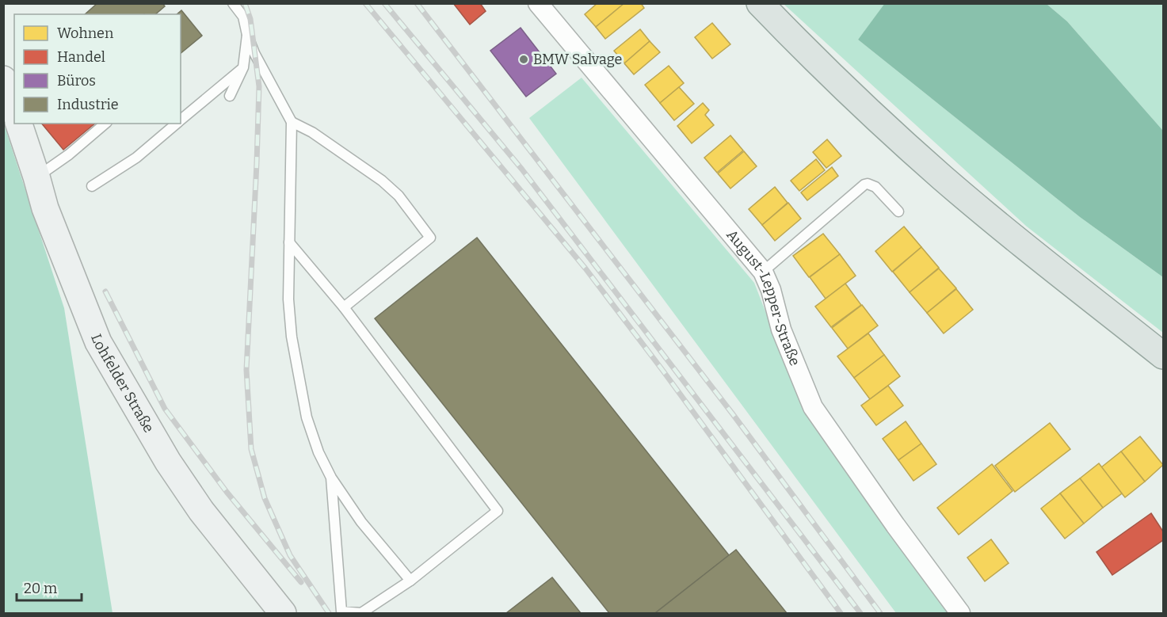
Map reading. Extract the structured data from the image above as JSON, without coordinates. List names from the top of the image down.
{
  "streets": {
    "street": ["August-Lepper-Straße", "Lohfelder Straße"]
  },
  "places": ["BMW Salvage"],
  "legend": [
    "Wohnen",
    "Handel",
    "Büros",
    "Industrie"
  ],
  "scale_bar": "20 m"
}
